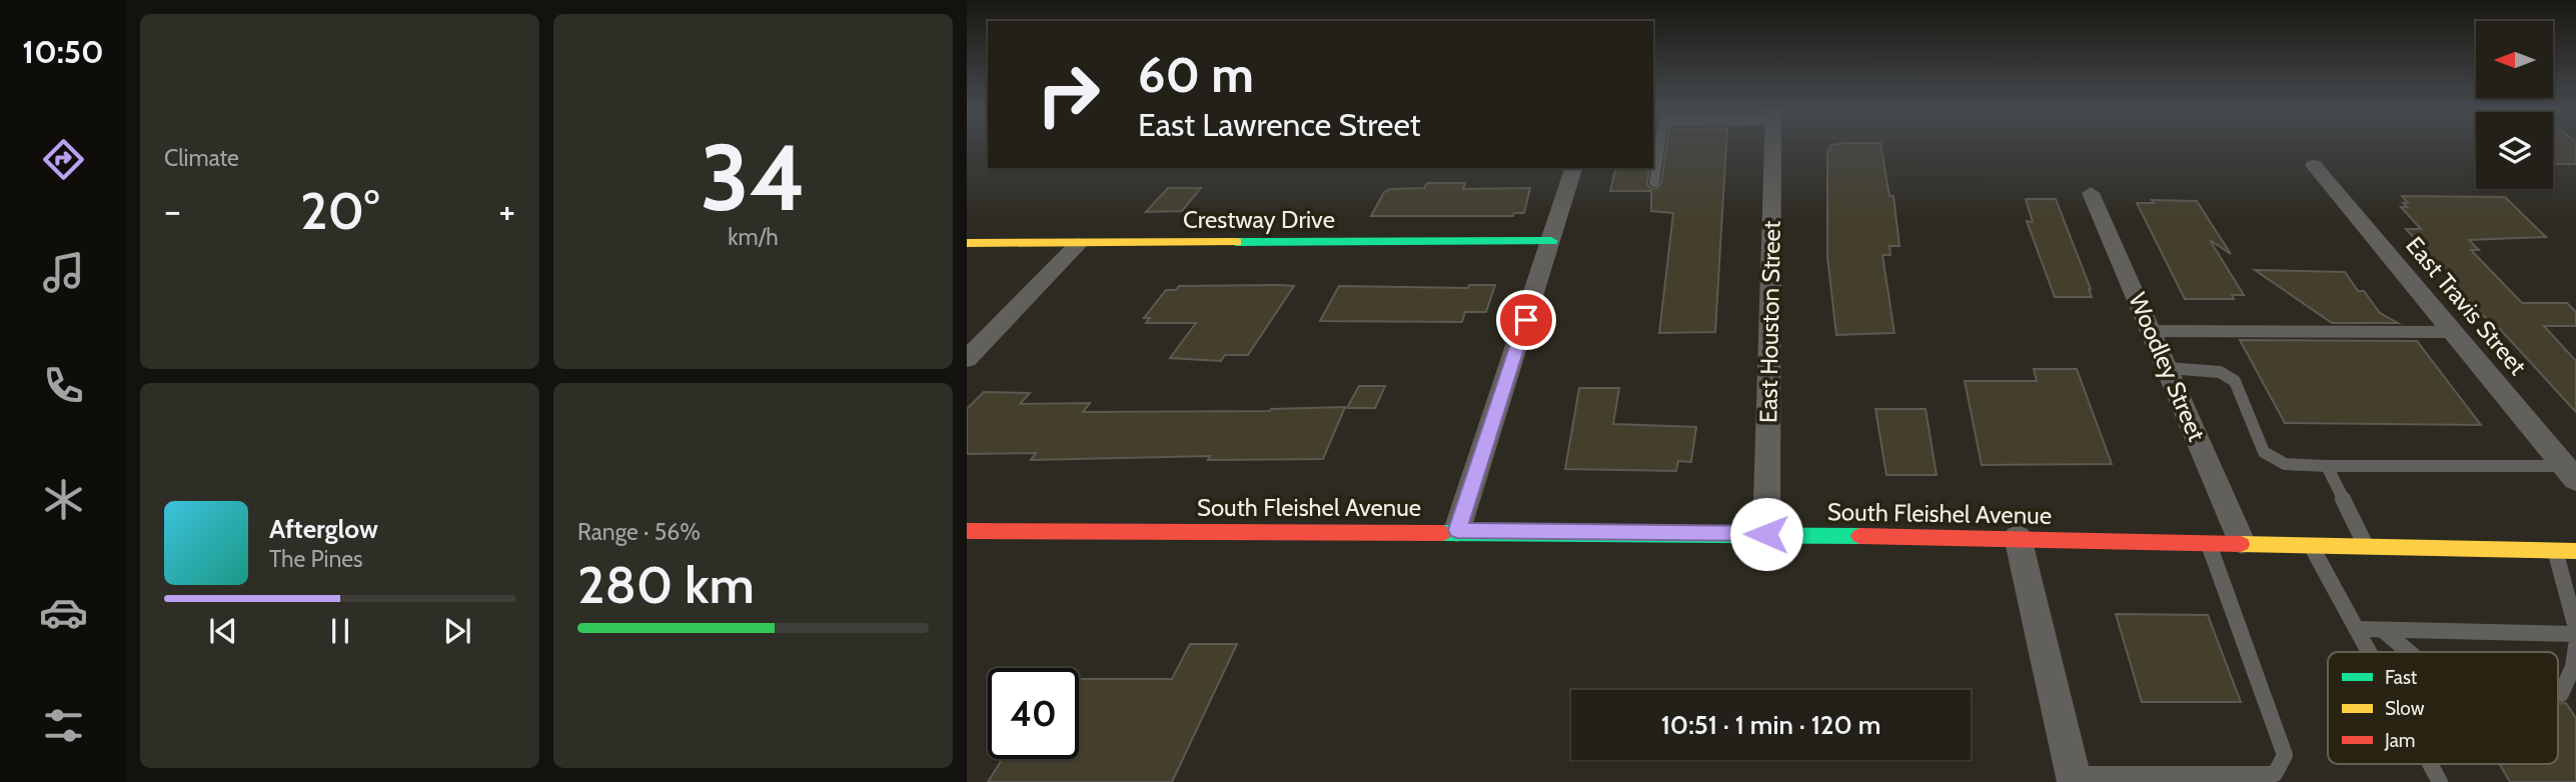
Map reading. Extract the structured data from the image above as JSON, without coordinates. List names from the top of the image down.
{
  "streets": {
    "street": [
      "Crestway Drive",
      "East Travis Street",
      "East Houston Street",
      "Woodley Street",
      "South Fleishel Avenue"
    ]
  },
  "crossings": [
    ["East Houston Street", "South Fleishel Avenue"],
    ["Woodley Street", "South Fleishel Avenue"]
  ],
  "legend": ["Fast", "Slow", "Jam"],
  "north": "left",
  "page": {
    "tabs": "10:50",
    "tile": [
      "Climate",
      ["34", "km/h"],
      ["Range · 56%", "280 km"]
    ],
    "turn": ["60 m", "East Lawrence Street"],
    "heat": ["−", "20°", "+"],
    "song": ["Afterglow", "The Pines"],
    "limit": "40",
    "trip": "10:51 · 1 min · 120 m"
  }
}
